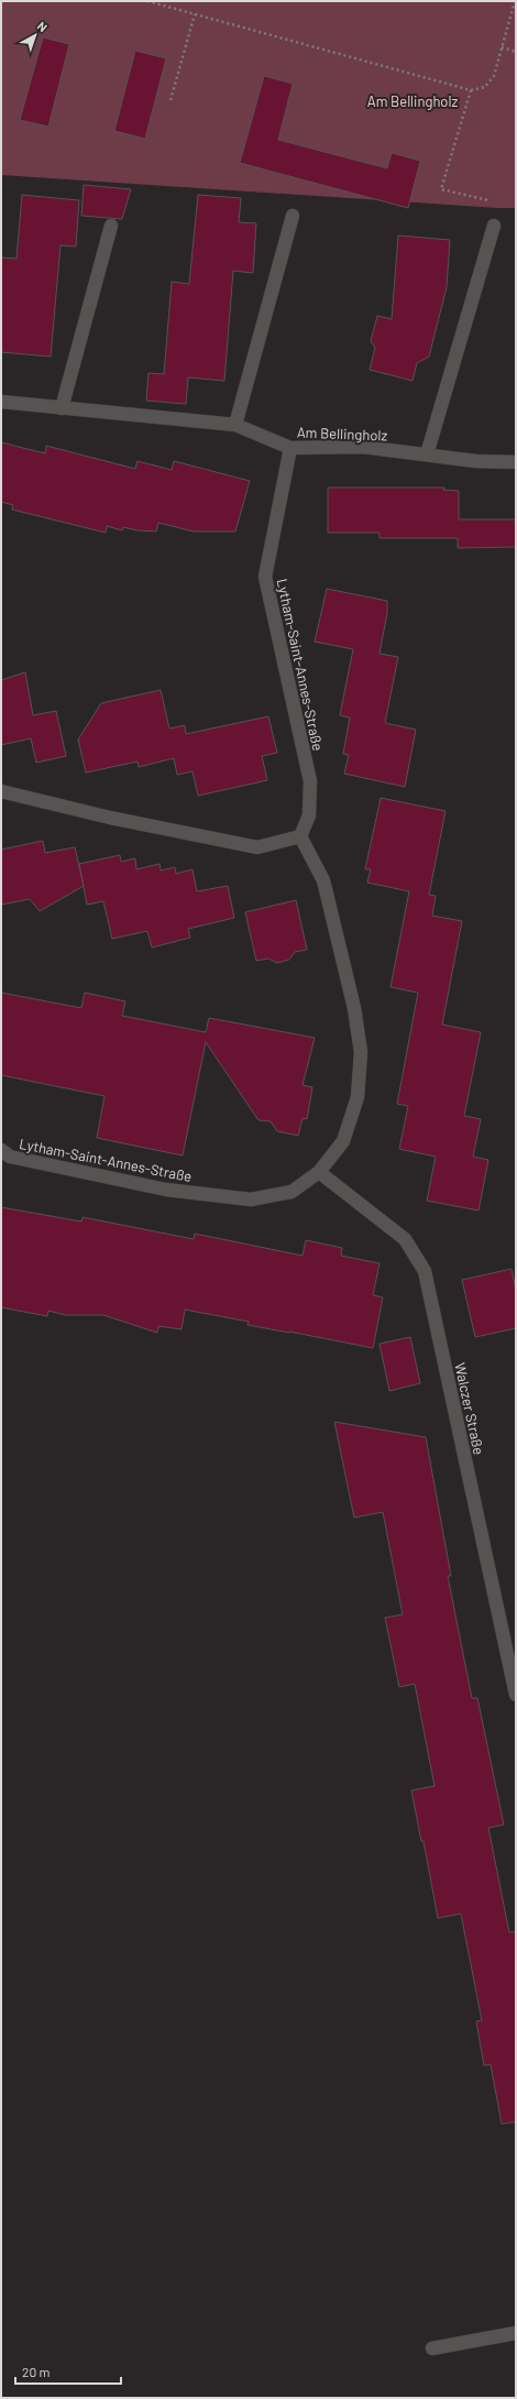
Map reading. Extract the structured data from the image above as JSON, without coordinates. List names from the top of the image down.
{
  "streets": {
    "street": ["Am Bellingholz", "Lytham-Saint-Annes-Straße", "Walczer Straße"]
  },
  "crossings": [
    ["Am Bellingholz", "Lytham-Saint-Annes-Straße"],
    ["Lytham-Saint-Annes-Straße", "Walczer Straße"]
  ],
  "parks": ["Am Bellingholz"],
  "scale_bar": "20 m",
  "north": "top right"
}
